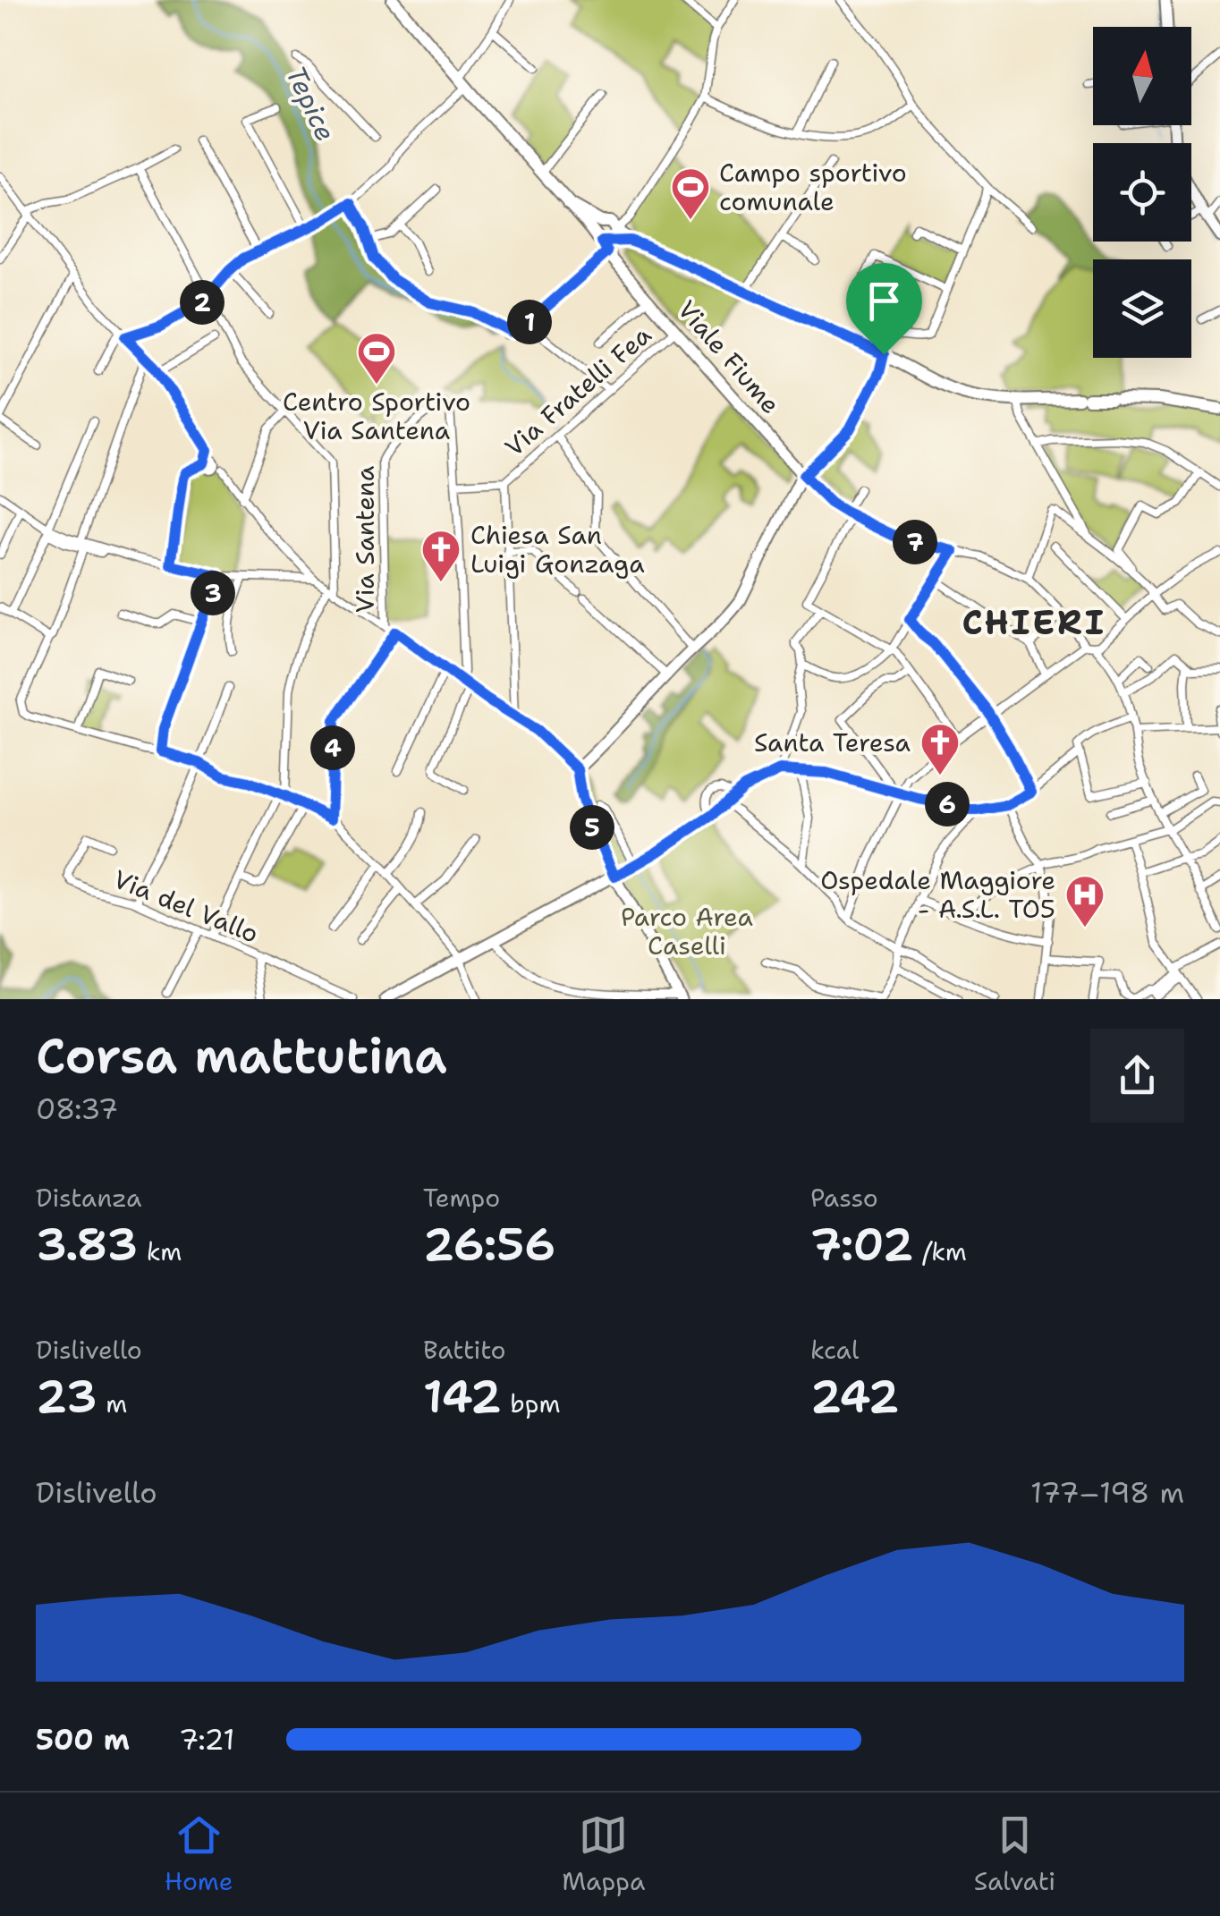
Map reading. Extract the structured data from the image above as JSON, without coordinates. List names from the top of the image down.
{
  "streets": {
    "street": [
      "Viale Fiume",
      "Via Fratelli Fea",
      "Via Santena",
      "Via del Vallo"
    ]
  },
  "crossings": [
    ["Viale Fiume", "Via Fratelli Fea"]
  ],
  "districts": ["CHIERI"],
  "water": ["Tepice"],
  "parks": ["Parco Area Caselli"],
  "places": {
    "sports": ["Campo sportivo comunale", "Centro Sportivo Via Santena"],
    "church": ["Chiesa San Luigi Gonzaga", "Santa Teresa"],
    "hospital": ["Ospedale Maggiore - A.S.L. TO5"]
  },
  "north": "top",
  "page": {
    "pins": [
      "2",
      "1",
      "7",
      "3",
      "4",
      "6",
      "5"
    ],
    "heading": ["Corsa mattutina", "08:37"],
    "stats": [
      ["Distanza", "3.83 km"],
      ["Tempo", "26:56"],
      ["Passo", "7:02 /km"],
      ["Dislivello", "23 m"],
      ["Battito", "142 bpm"],
      ["kcal", "242"]
    ],
    "chart": ["Dislivello", "177–198 m"],
    "list": [
      {
        "name": "500 m",
        "note": "7:21"
      }
    ],
    "tabs": ["Home", "Mappa", "Salvati"]
  }
}
